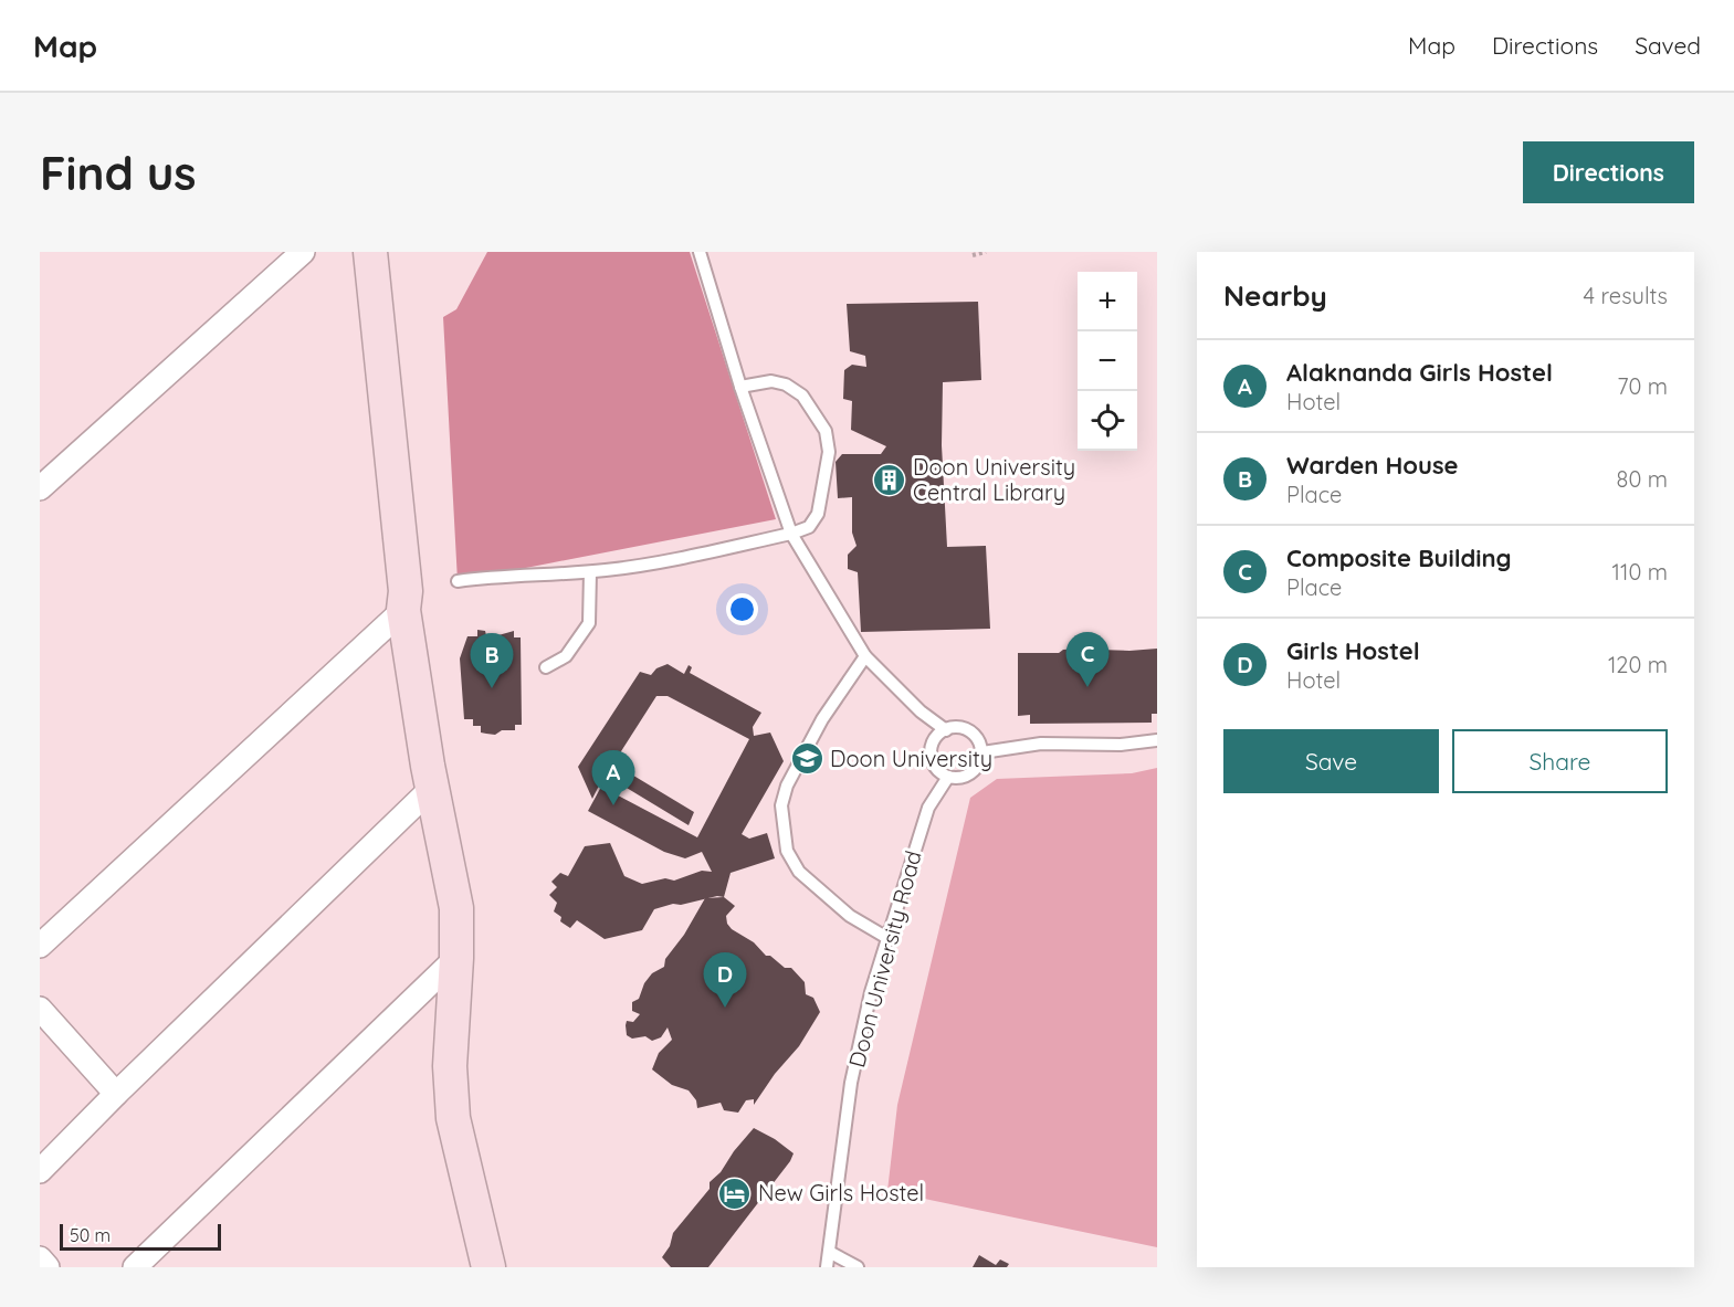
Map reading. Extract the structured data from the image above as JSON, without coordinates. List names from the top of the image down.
{
  "streets": {
    "lane": ["Doon University Road"]
  },
  "places": {
    "building": ["Doon University Central Library"],
    "school or university": ["Doon University"],
    "hotel": ["New Girls Hostel"]
  },
  "scale_bar": "50 m",
  "page": {
    "header": "Map",
    "nav": ["Map", "Directions", "Saved"],
    "buttons": [
      "Directions",
      ["Save", "Share"]
    ],
    "title": "Find us",
    "heading": ["Nearby", "4 results"],
    "map_buttons": ["+", "−"],
    "list": [
      {
        "mark": "A",
        "name": "Alaknanda Girls Hostel",
        "note": "Hotel",
        "value": "70 m"
      },
      {
        "mark": "B",
        "name": "Warden House",
        "note": "Place",
        "value": "80 m"
      },
      {
        "mark": "C",
        "name": "Composite Building",
        "note": "Place",
        "value": "110 m"
      },
      {
        "mark": "D",
        "name": "Girls Hostel",
        "note": "Hotel",
        "value": "120 m"
      }
    ],
    "pins": [
      "C",
      "B",
      "A",
      "D"
    ],
    "scale": "50 m"
  }
}
